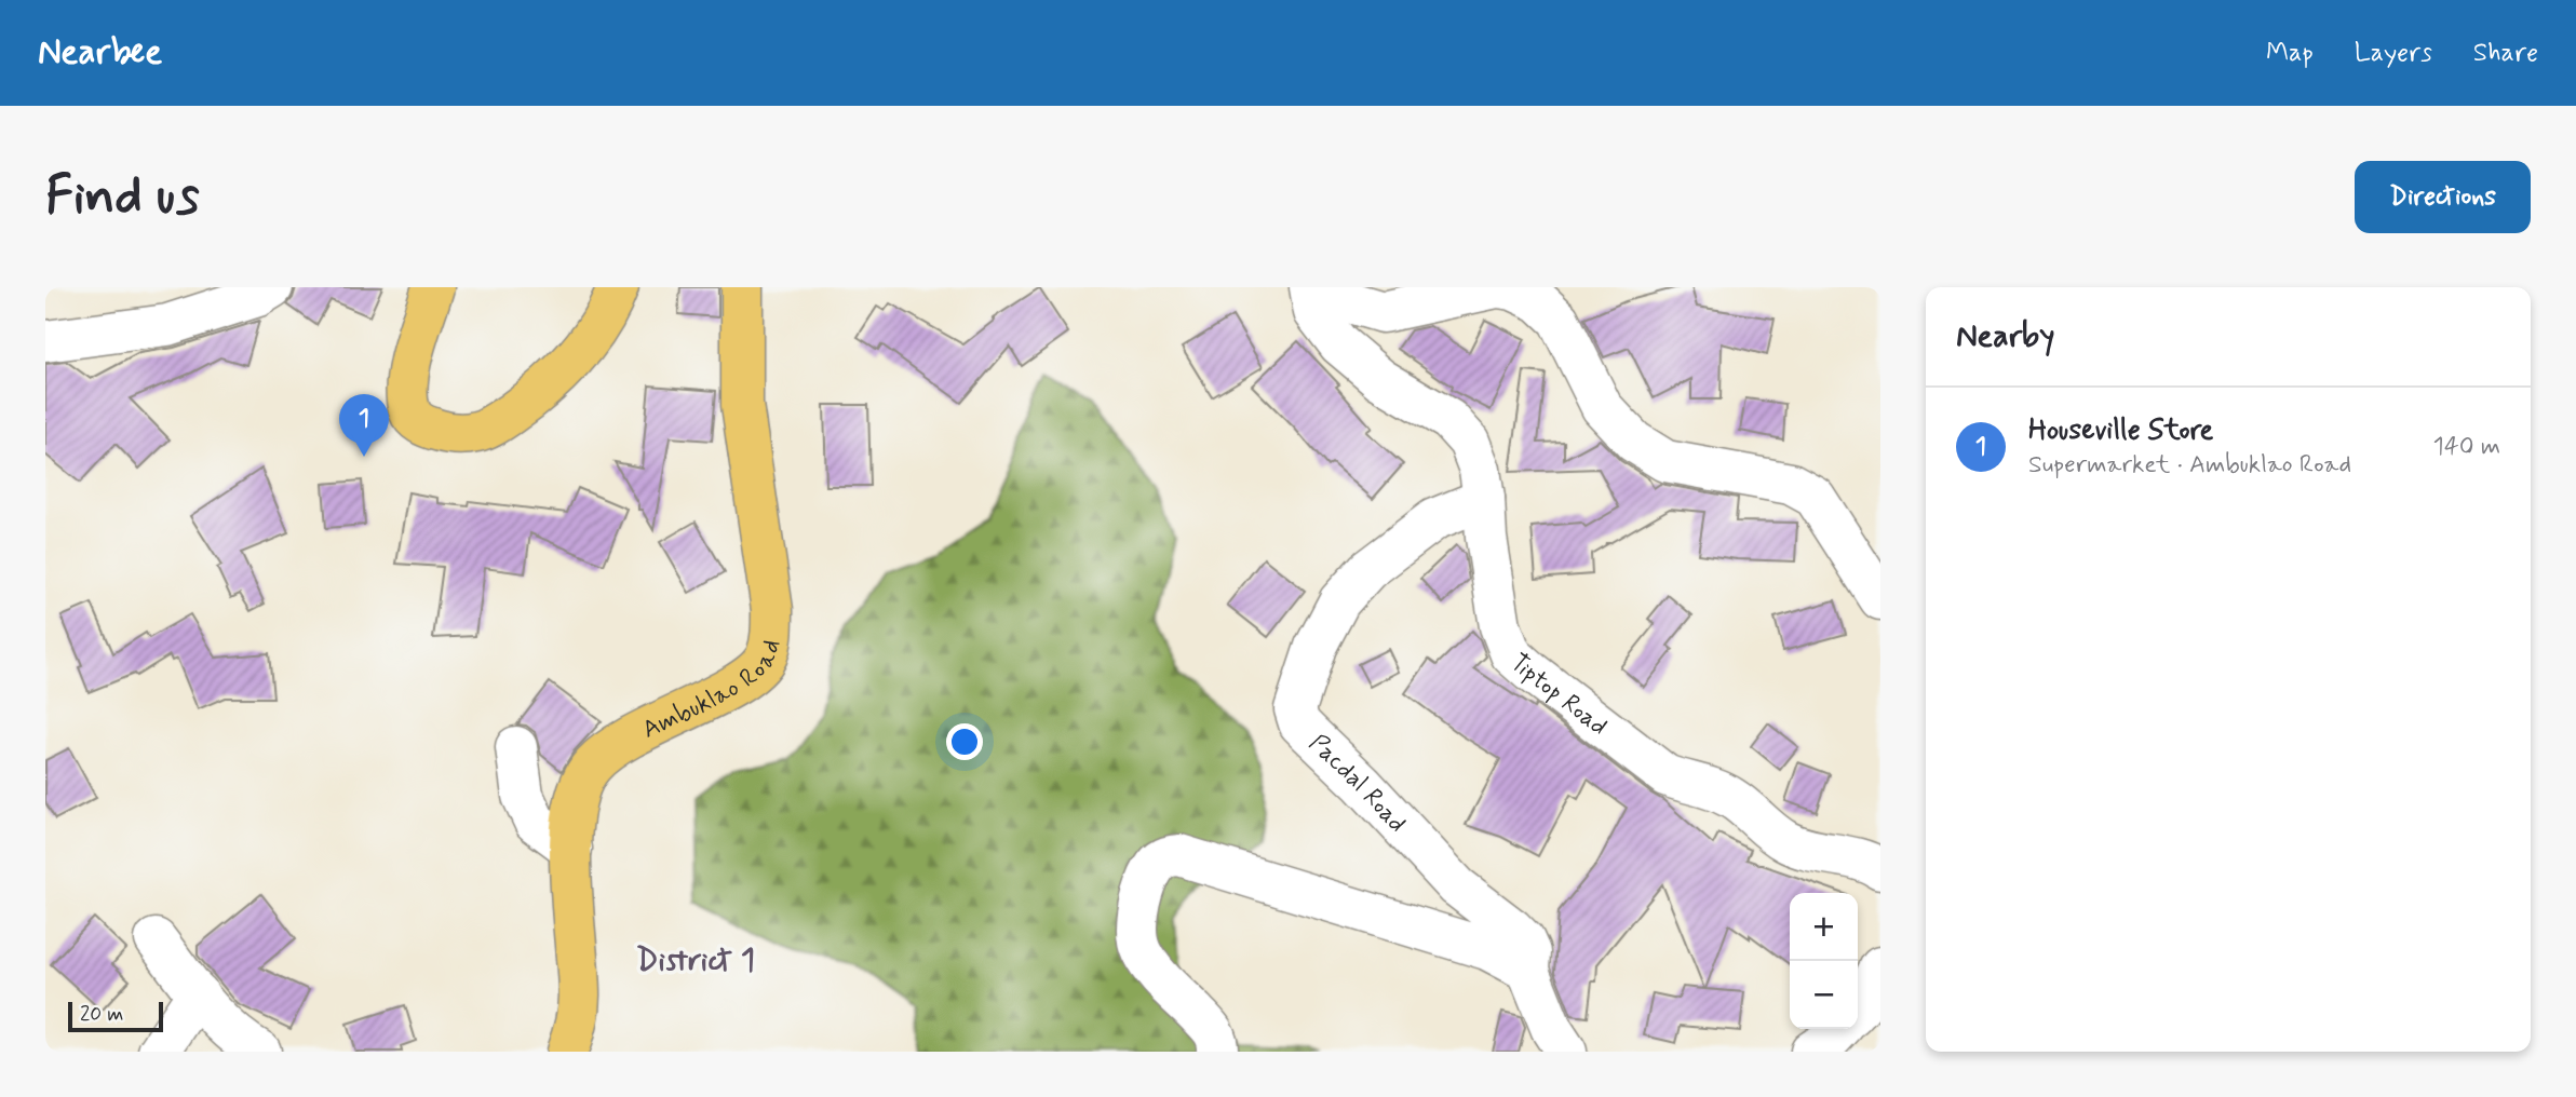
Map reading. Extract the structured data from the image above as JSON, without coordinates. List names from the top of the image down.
{
  "streets": {
    "main road": ["Ambuklao Road"],
    "street": ["Tiptop Road", "Pacdal Road"]
  },
  "crossings": [
    ["Tiptop Road", "Pacdal Road"]
  ],
  "districts": ["District 1"],
  "scale_bar": "20 m",
  "page": {
    "header": "Nearbee",
    "nav": ["Map", "Layers", "Share"],
    "buttons": "Directions",
    "title": "Find us",
    "heading": "Nearby",
    "list": [
      {
        "mark": "1",
        "name": "Houseville Store",
        "note": "Supermarket · Ambuklao Road",
        "value": "140 m"
      }
    ],
    "pins": "1",
    "map_buttons": ["+", "−"],
    "scale": "20 m"
  }
}
